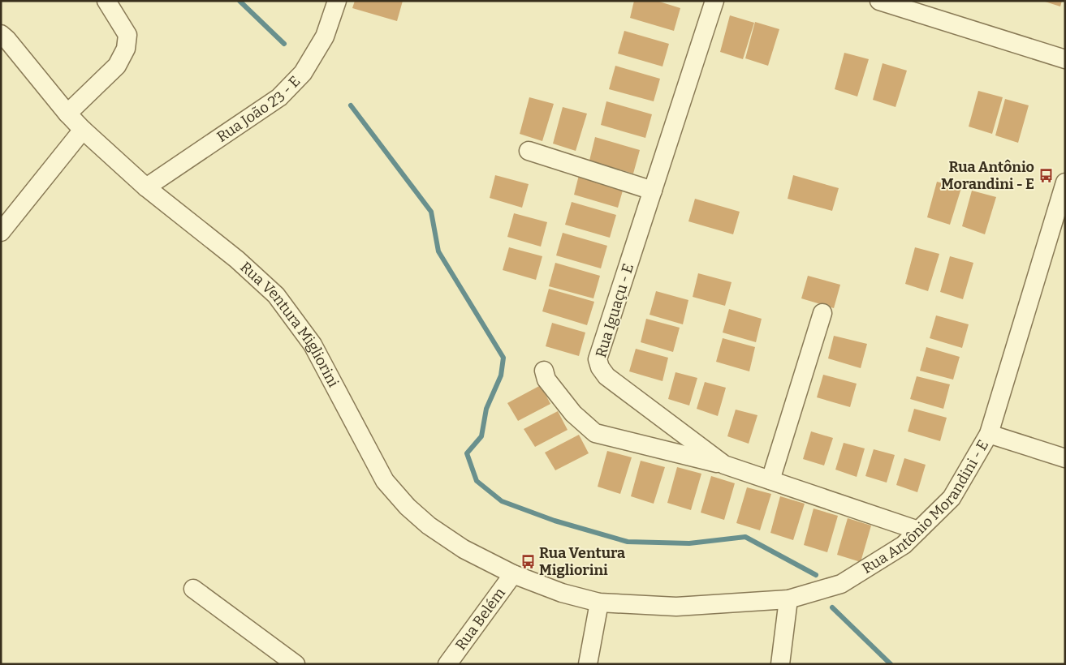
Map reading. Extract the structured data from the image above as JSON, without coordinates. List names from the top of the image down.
{
  "streets": {
    "street": [
      "Rua João 23 - E",
      "Rua Iguaçu - E",
      "Rua Ventura Migliorini",
      "Rua Antônio Morandini - E",
      "Rua Belém"
    ]
  },
  "crossings": [
    ["Rua João 23 - E", "Rua Ventura Migliorini"],
    ["Rua Iguaçu - E", "Rua Antônio Morandini - E"],
    ["Rua Ventura Migliorini", "Rua Antônio Morandini - E"],
    ["Rua Ventura Migliorini", "Rua Belém"]
  ],
  "places": {
    "bus stop": ["Rua Antônio Morandini - E", "Rua Ventura Migliorini"]
  }
}
